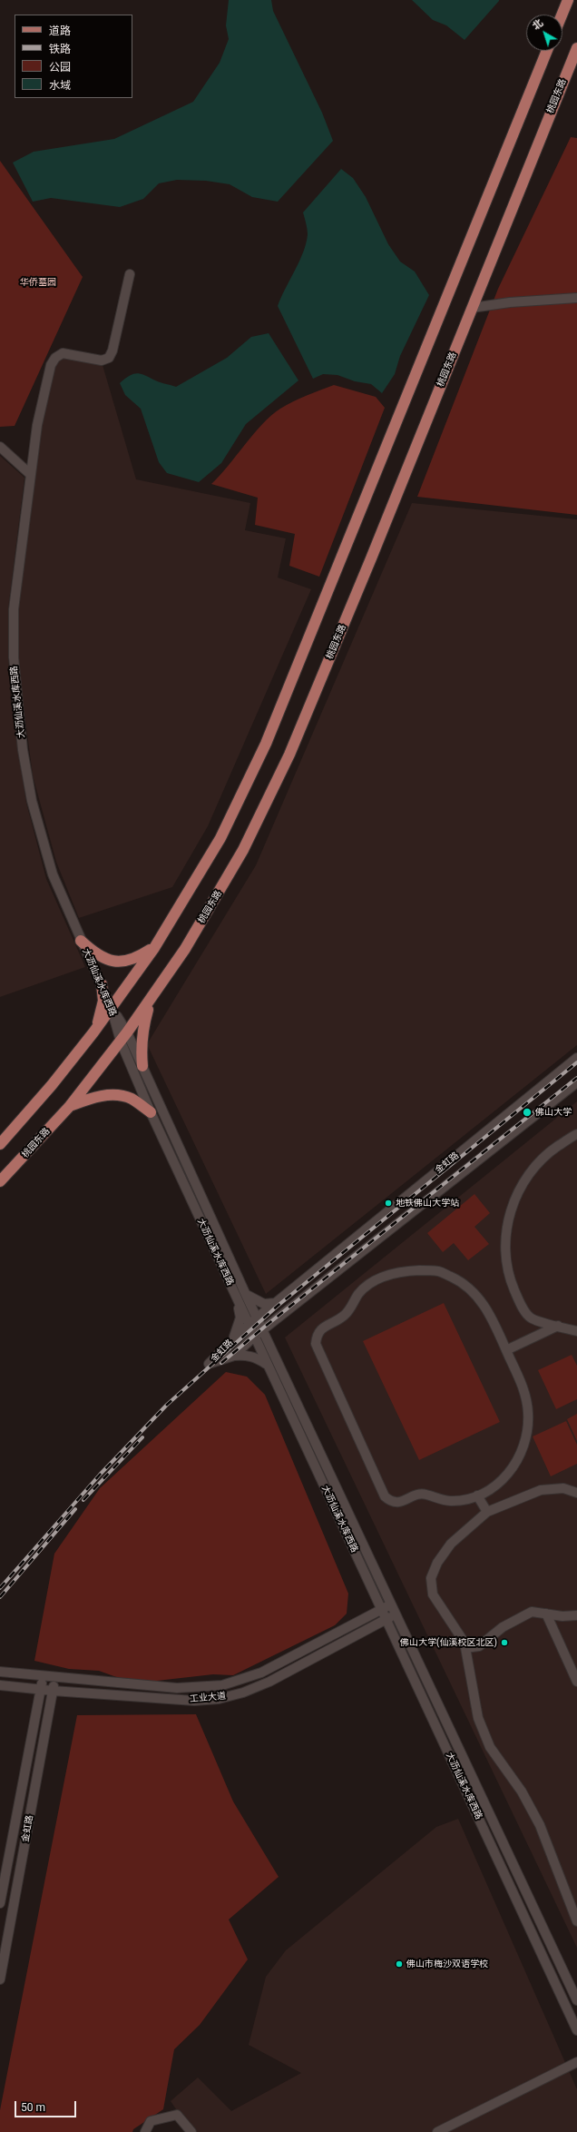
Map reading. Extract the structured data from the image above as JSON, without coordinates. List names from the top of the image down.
{
  "streets": {
    "main road": ["桃园东路"],
    "street": ["大沥仙溪水库西路", "金虹路", "工业大道"]
  },
  "crossings": [
    ["桃园东路", "大沥仙溪水库西路"],
    ["大沥仙溪水库西路", "金虹路"],
    ["大沥仙溪水库西路", "工业大道"],
    ["金虹路", "工业大道"]
  ],
  "parks": ["华侨墓园"],
  "places": [
    "佛山大学",
    "地铁佛山大学站",
    "佛山大学(仙溪校区北区)",
    "佛山市梅沙双语学校"
  ],
  "legend": [
    "道路",
    "铁路",
    "公园",
    "水域"
  ],
  "scale_bar": "50 m",
  "north": "top left"
}
